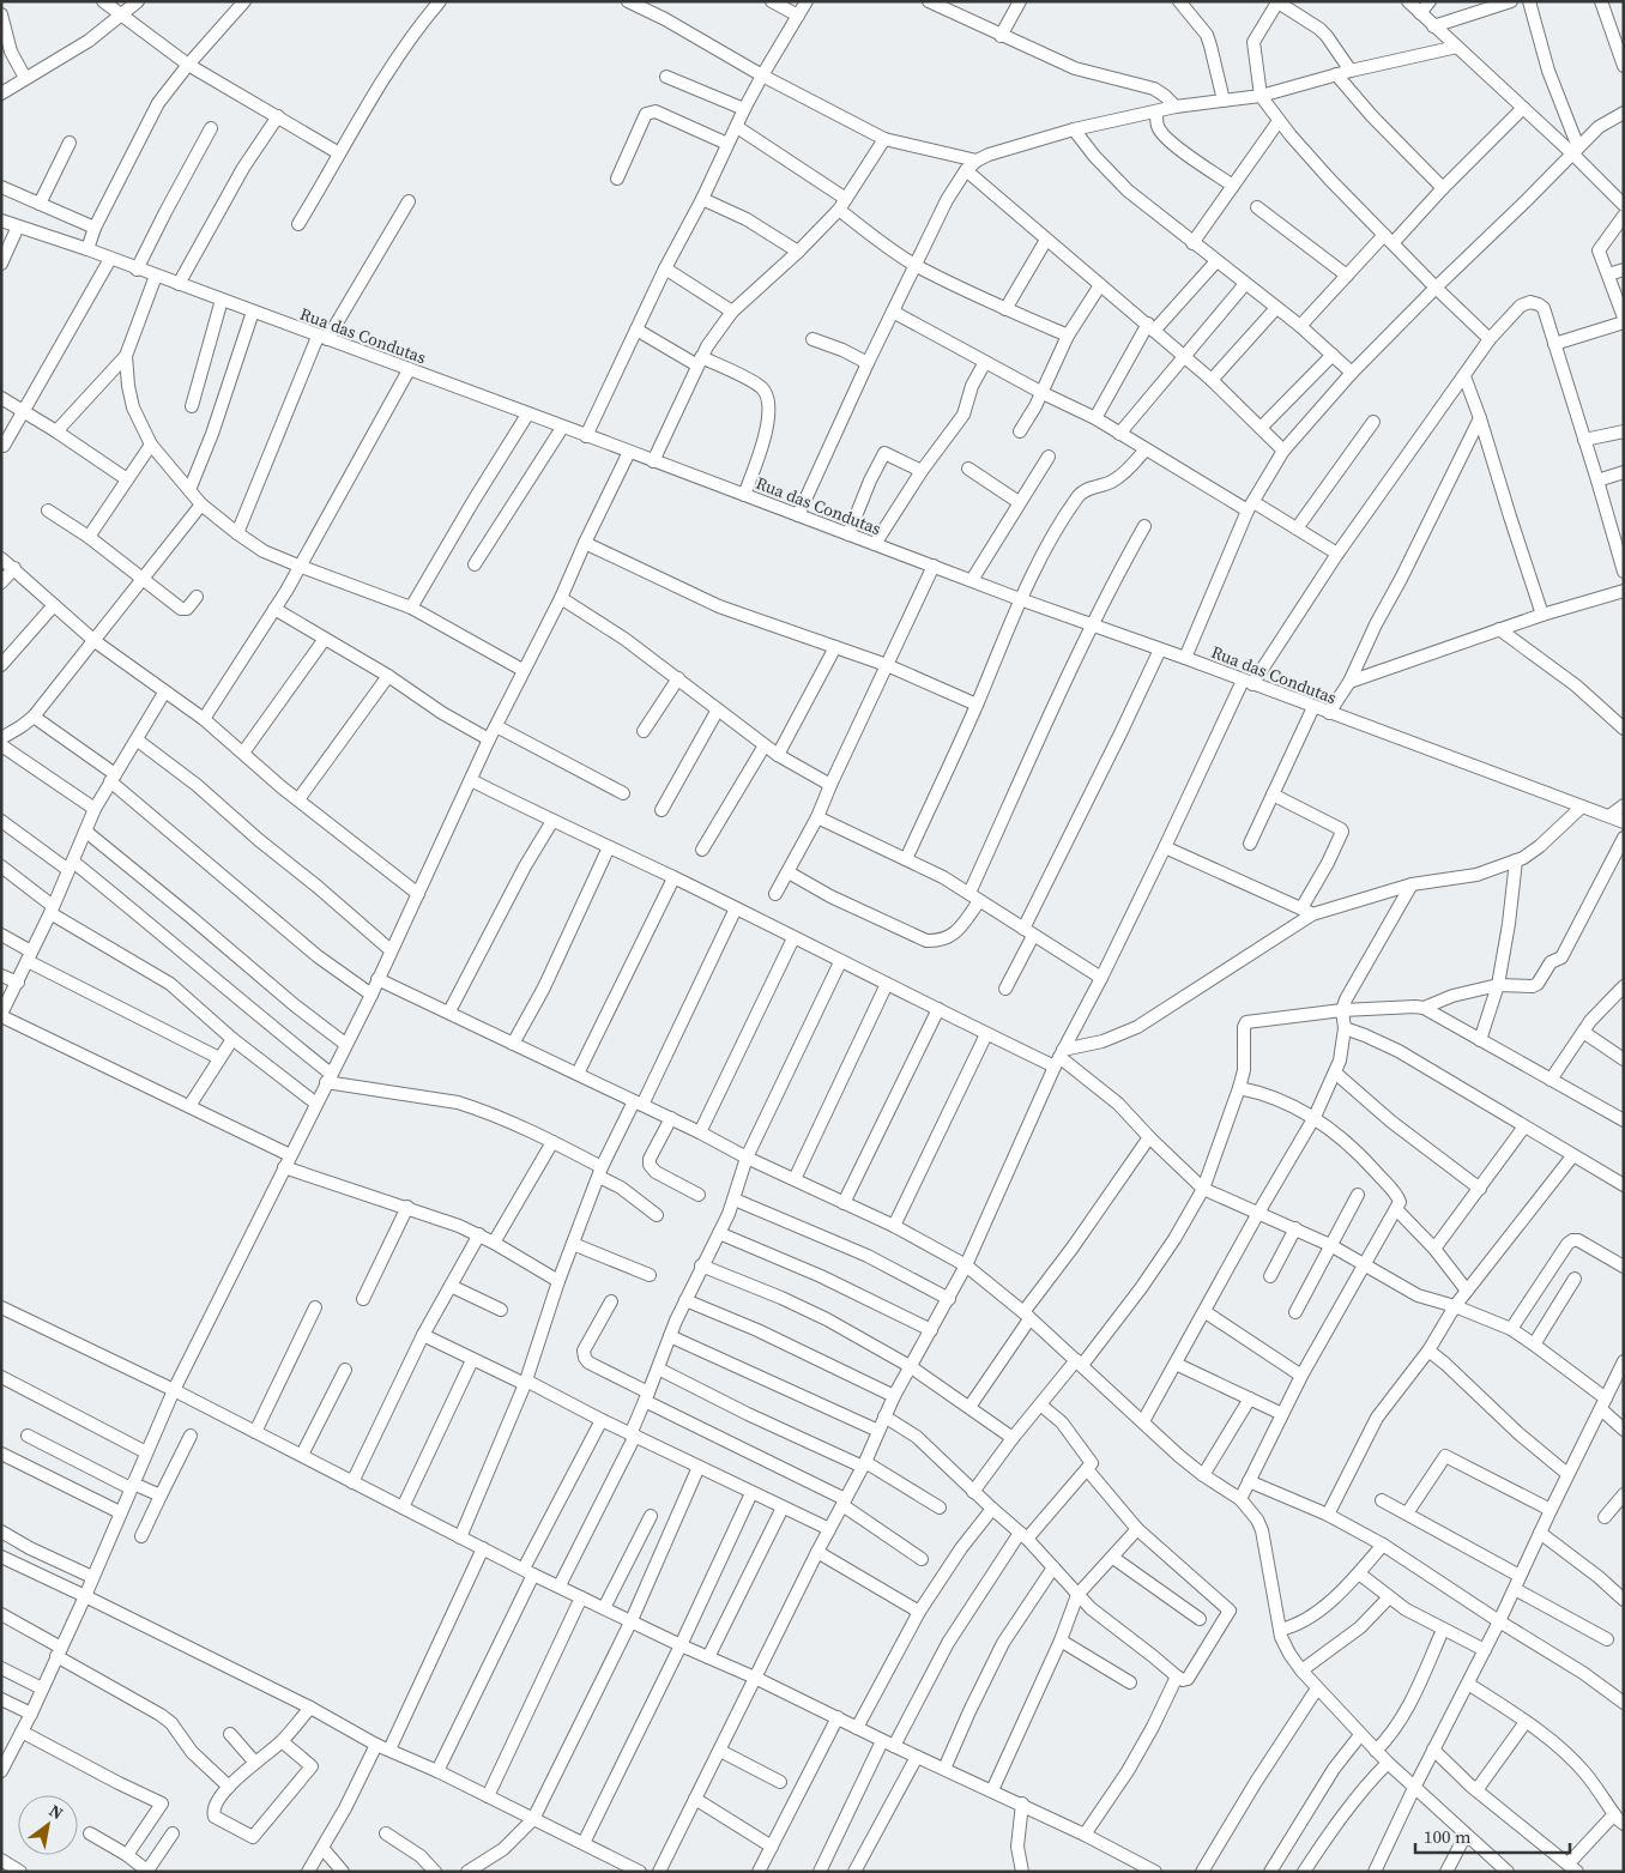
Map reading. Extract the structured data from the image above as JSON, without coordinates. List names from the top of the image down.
{
  "streets": {
    "street": ["Rua das Condutas"]
  },
  "scale_bar": "100 m",
  "north": "top right"
}
